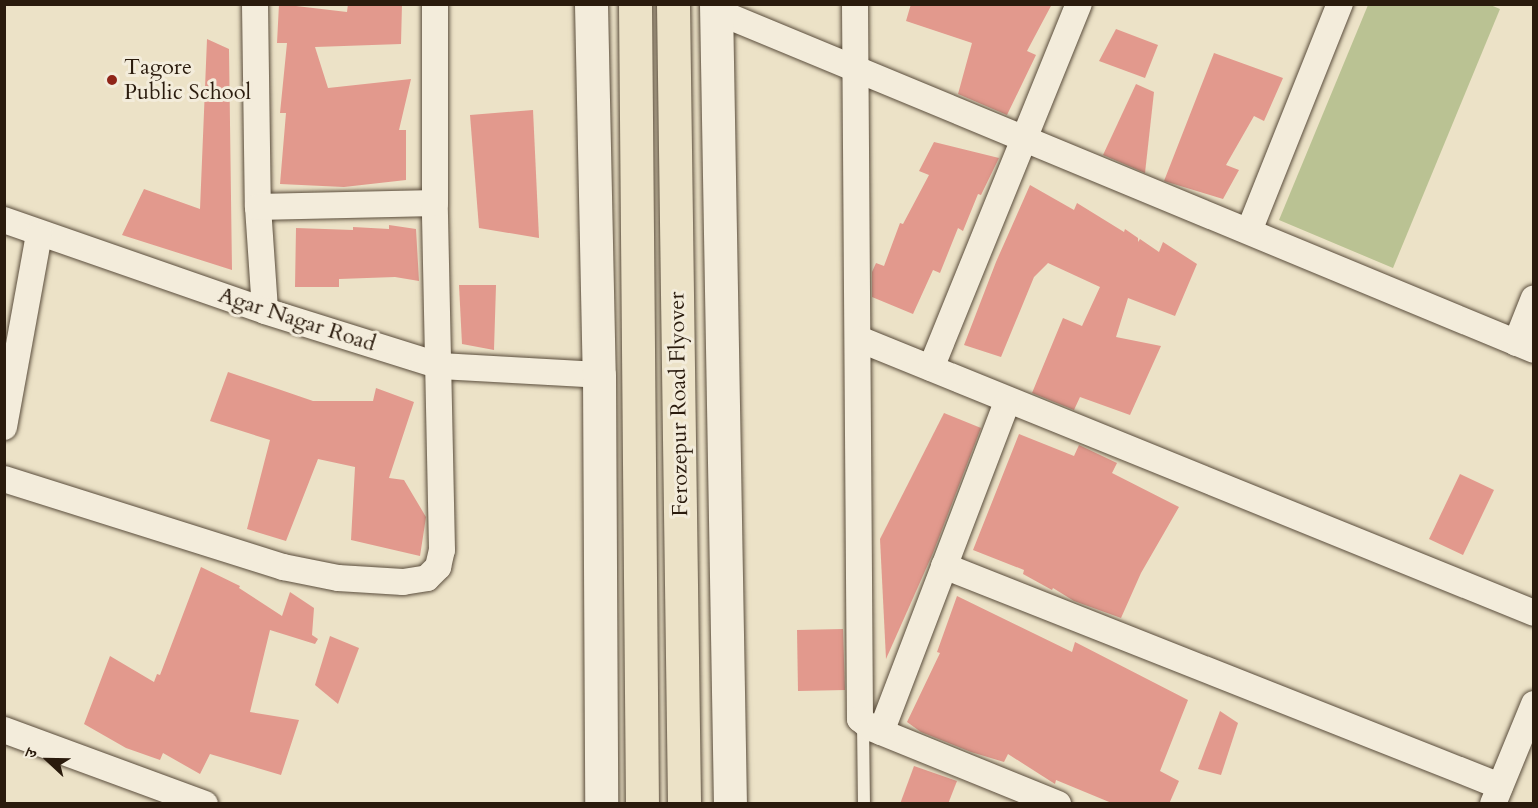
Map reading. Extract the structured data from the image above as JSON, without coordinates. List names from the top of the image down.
{
  "streets": {
    "highway": ["Ferozepur Road Flyover"],
    "street": ["Agar Nagar Road"]
  },
  "places": ["Tagore Public School"],
  "north": "left"
}
